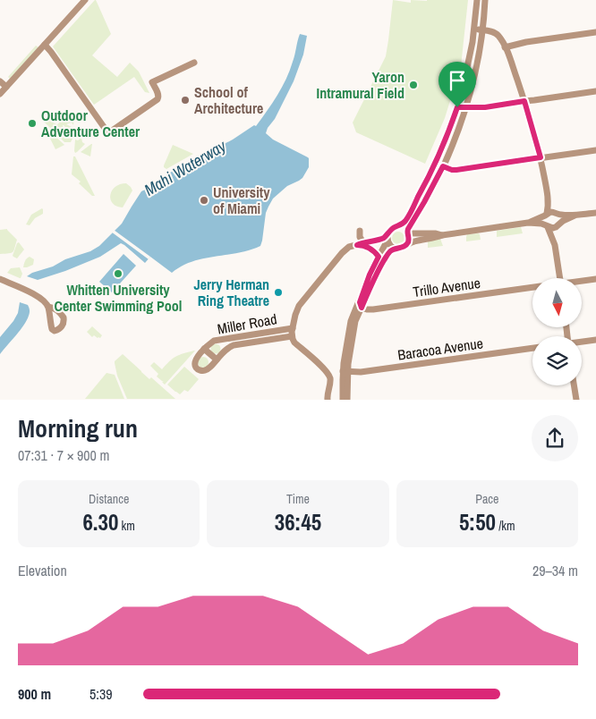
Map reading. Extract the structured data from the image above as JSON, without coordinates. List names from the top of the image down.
{
  "streets": {
    "street": ["Trillo Avenue", "Miller Road", "Baracoa Avenue"]
  },
  "water": ["Mahi Waterway"],
  "places": [
    "Yaron Intramural Field",
    "School of Architecture",
    "Outdoor Adventure Center",
    "University of Miami",
    "Whitten University Center Swimming Pool",
    "Jerry Herman Ring Theatre"
  ],
  "north": "bottom",
  "page": {
    "heading": ["Morning run", "07:31 · 7 × 900 m"],
    "stats": [
      ["Distance", "6.30 km"],
      ["Time", "36:45"],
      ["Pace", "5:50 /km"]
    ],
    "chart": ["Elevation", "29–34 m"],
    "list": [
      {
        "name": "900 m",
        "note": "5:39"
      }
    ]
  }
}
